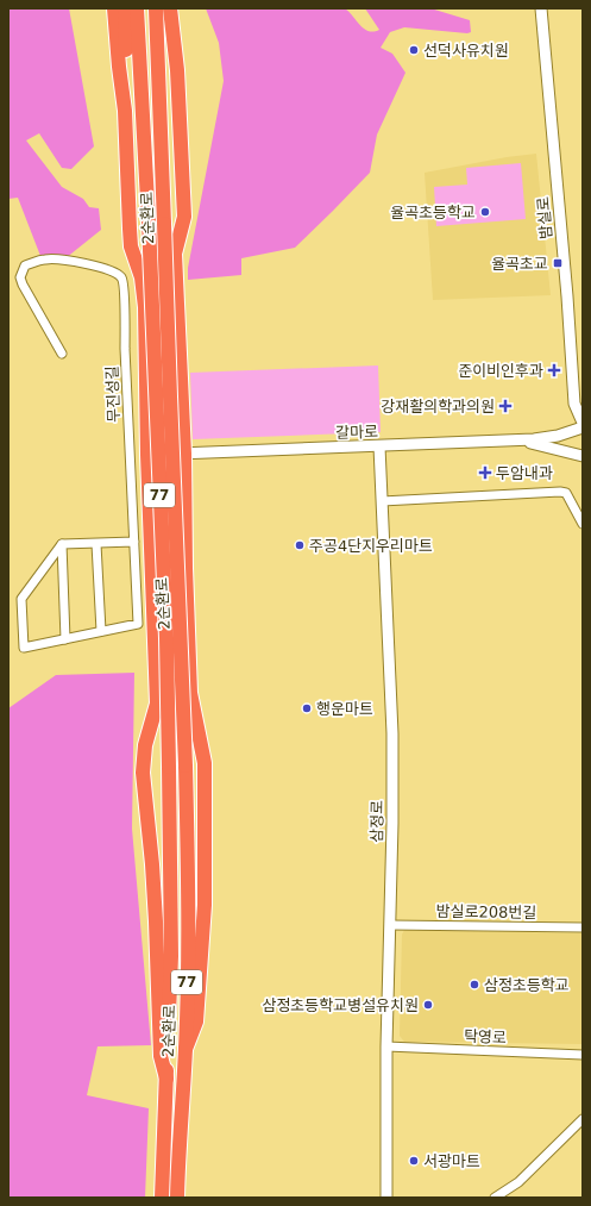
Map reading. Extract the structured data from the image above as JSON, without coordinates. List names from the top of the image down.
{
  "streets": {
    "highway": ["2순환로", "77"],
    "street": [
      "밤실로",
      "무진성길",
      "갈마로",
      "삼정로",
      "밤실로208번길",
      "탁영로"
    ]
  },
  "crossings": [
    ["무진성길", "갈마로"],
    ["갈마로", "삼정로"],
    ["삼정로", "밤실로208번길"],
    ["삼정로", "탁영로"]
  ],
  "places": {
    "other": [
      "선덕사유치원",
      "율곡초등학교",
      "주공4단지우리마트",
      "행운마트",
      "삼정초등학교",
      "삼정초등학교병설유치원",
      "서광마트"
    ],
    "transit": ["율곡초교"],
    "health": ["준이비인후과", "강재활의학과의원", "두암내과"]
  }
}
